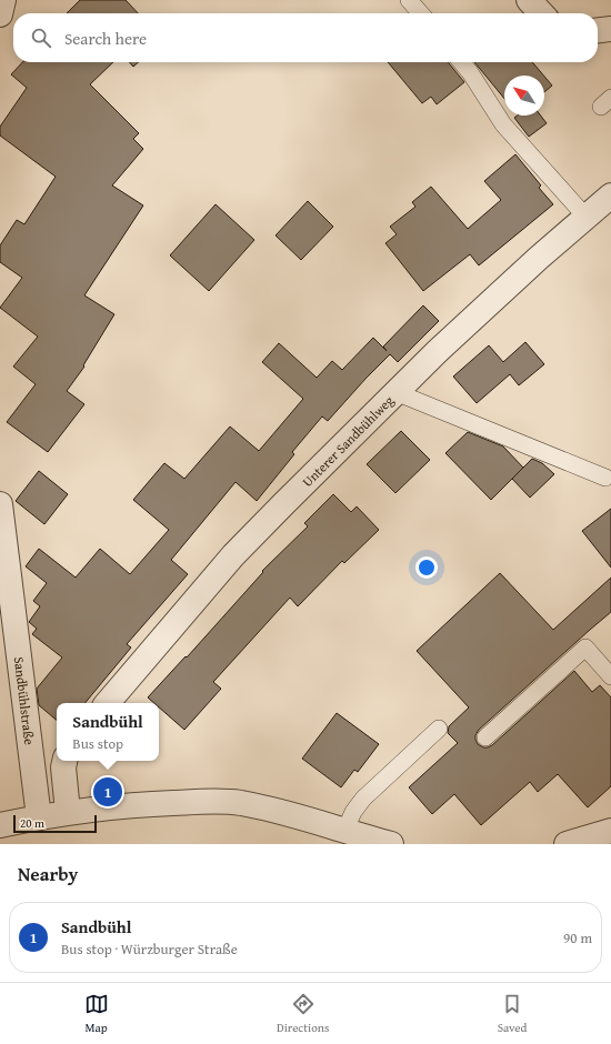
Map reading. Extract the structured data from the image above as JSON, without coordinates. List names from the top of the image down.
{
  "streets": {
    "street": ["Unterer Sandbühlweg", "Sandbühlstraße"]
  },
  "scale_bar": "20 m",
  "north": "top left",
  "page": {
    "search": "Search here",
    "popup": ["Sandbühl", "Bus stop"],
    "pins": "1",
    "scale": "20 m",
    "heading": "Nearby",
    "list": [
      {
        "mark": "1",
        "name": "Sandbühl",
        "note": "Bus stop · Würzburger Straße",
        "value": "90 m"
      }
    ],
    "nav": ["Map", "Directions", "Saved"]
  }
}
